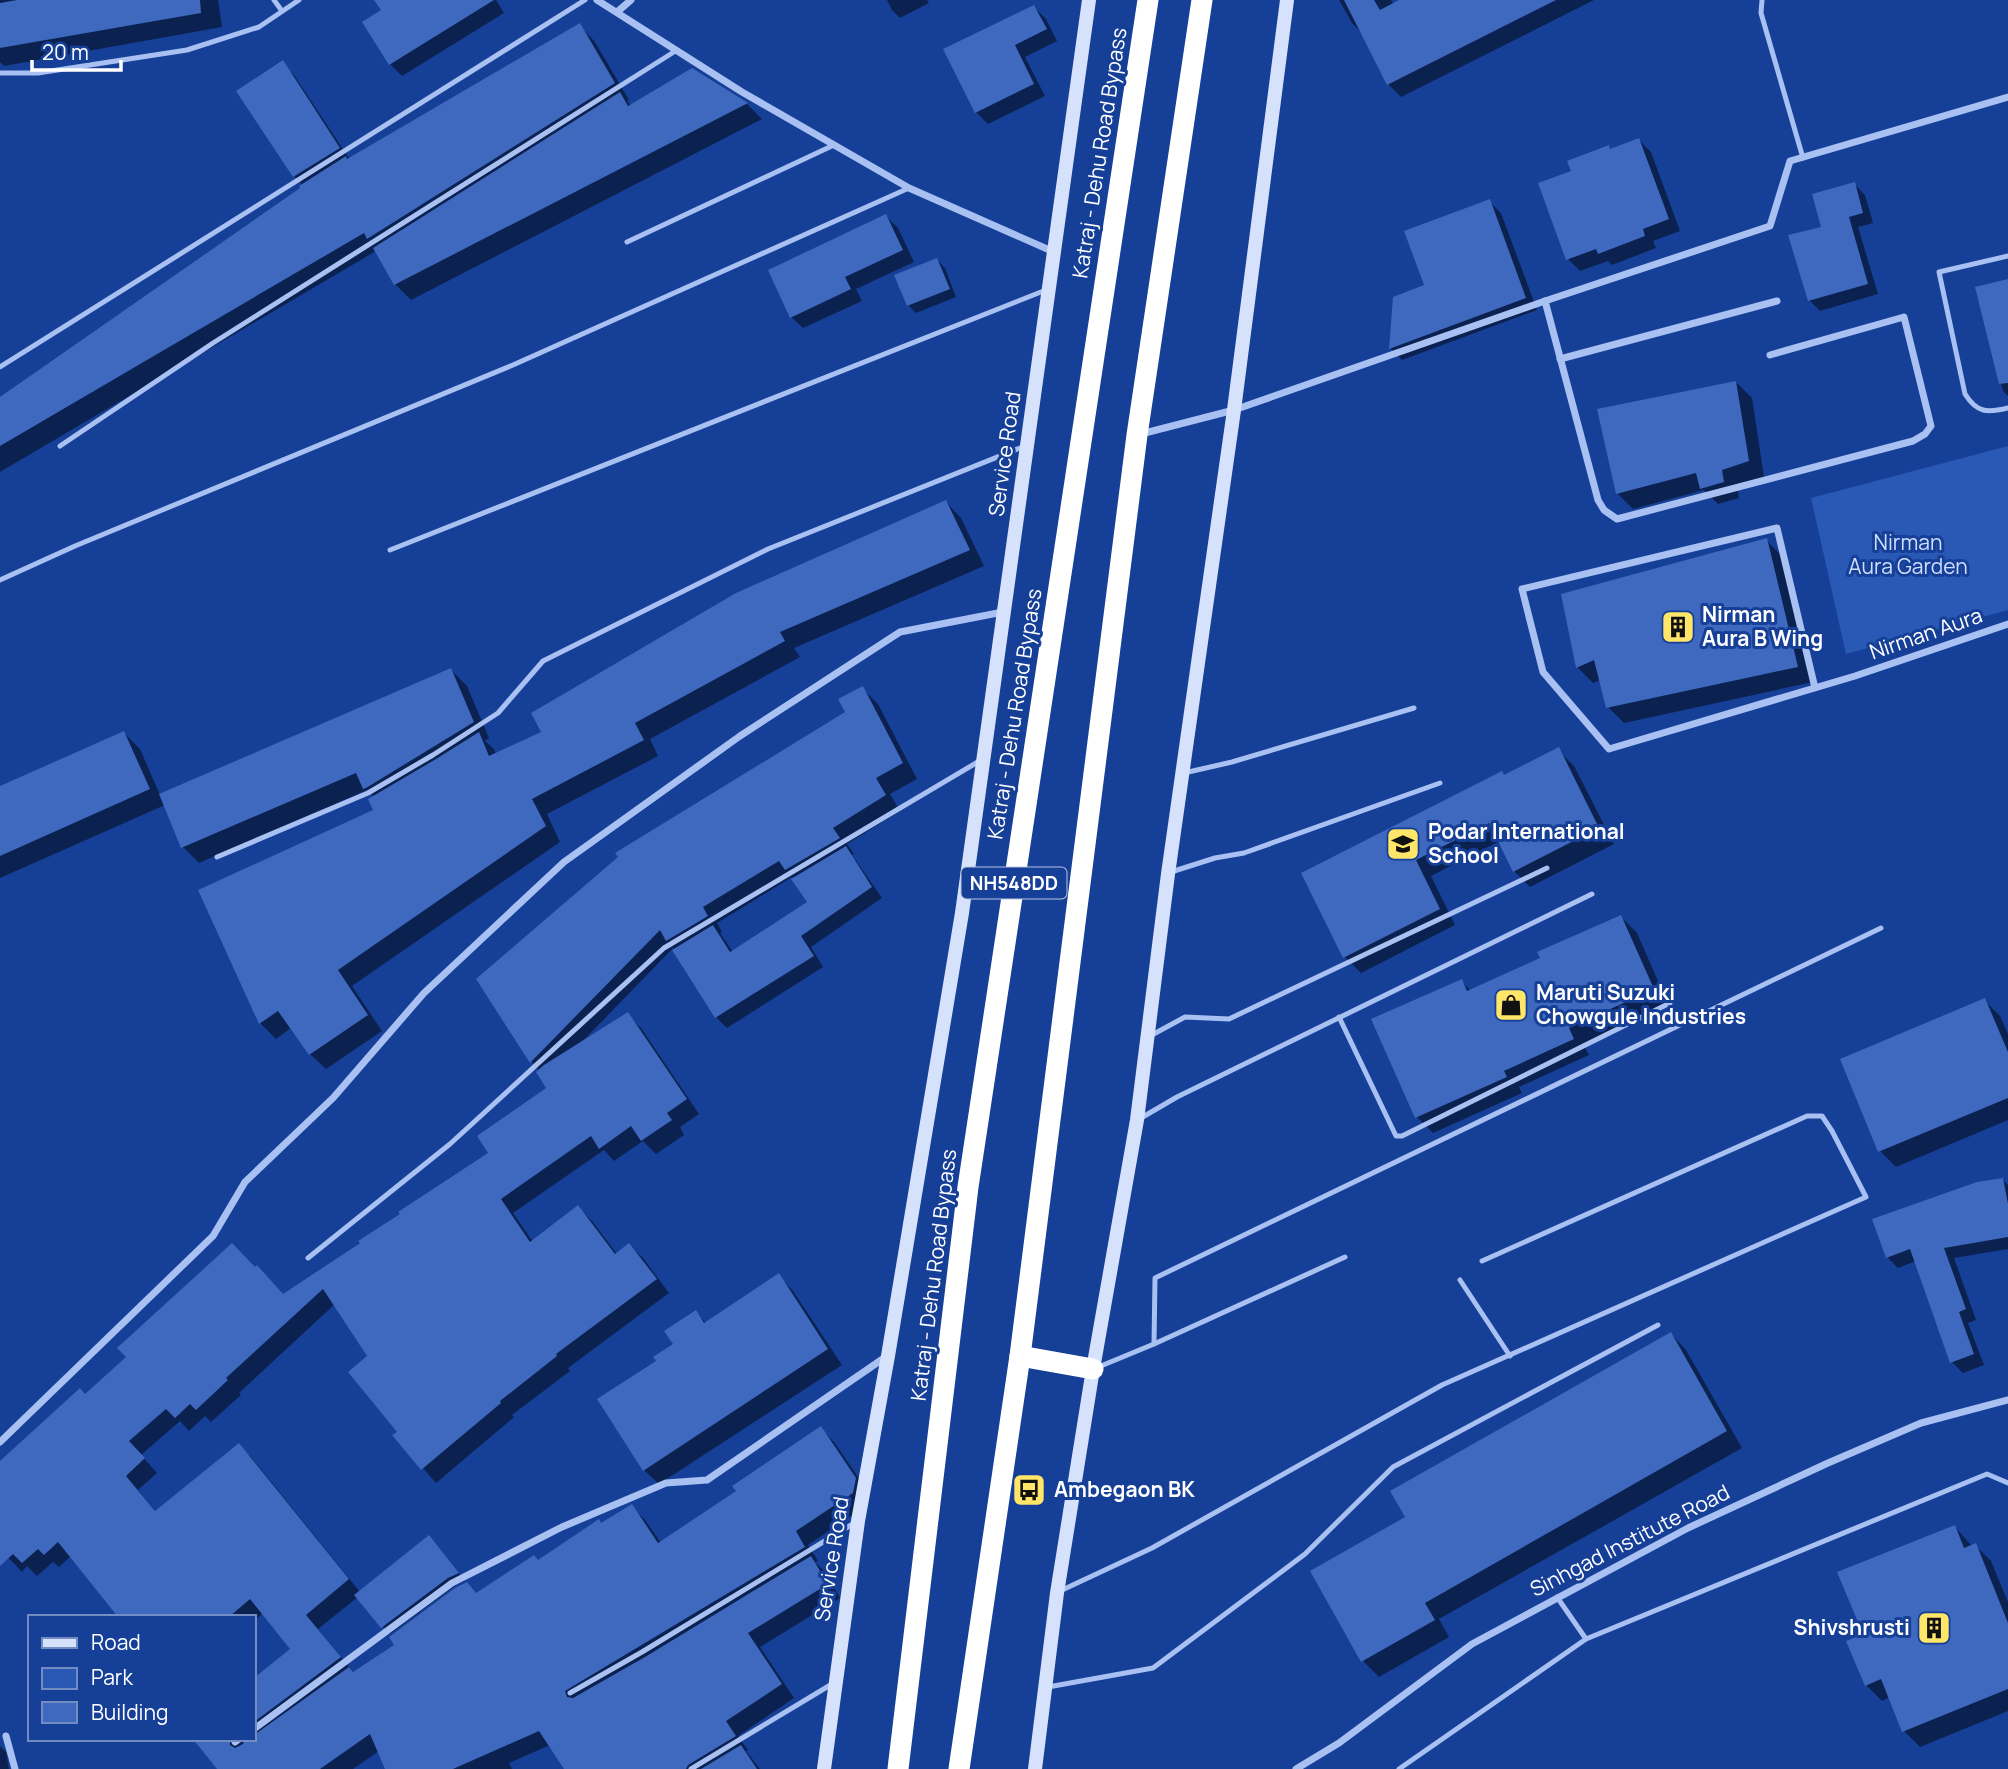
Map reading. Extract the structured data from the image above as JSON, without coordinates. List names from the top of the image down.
{
  "streets": {
    "highway": ["Katraj - Dehu Road Bypass", "NH548DD"],
    "street": ["Service Road", "Nirman Aura", "Sinhgad Institute Road"]
  },
  "parks": ["Nirman Aura Garden"],
  "places": {
    "building": ["Nirman Aura B Wing", "Shivshrusti"],
    "school or university": ["Podar International School"],
    "shop": ["Maruti Suzuki Chowgule Industries"],
    "bus stop": ["Ambegaon BK"]
  },
  "legend": ["Road", "Park", "Building"],
  "scale_bar": "20 m"
}
